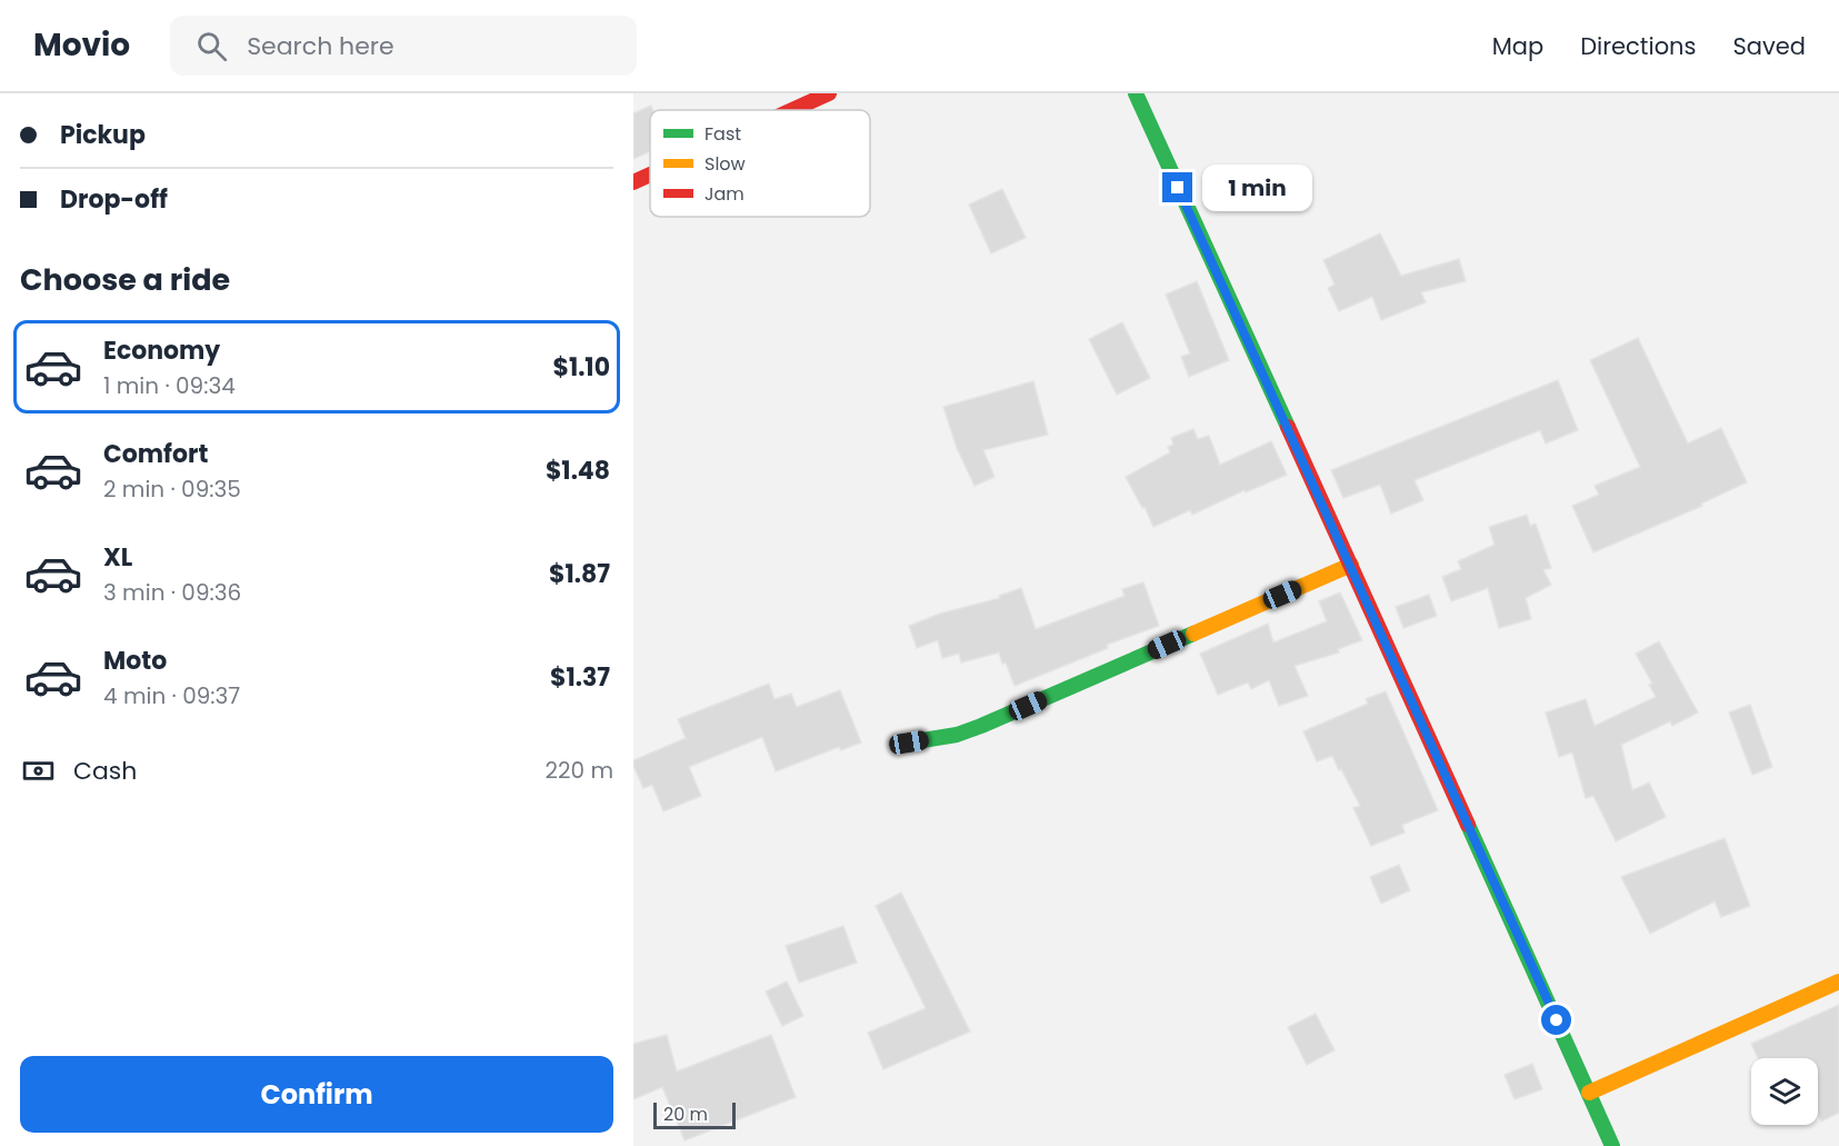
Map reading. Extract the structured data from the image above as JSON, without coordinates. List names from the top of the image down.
{
  "legend": ["Fast", "Slow", "Jam"],
  "scale_bar": "20 m",
  "page": {
    "header": "Movio",
    "search": "Search here",
    "nav": ["Map", "Directions", "Saved"],
    "banner": ["Pickup", "Drop-off"],
    "bubble": "1 min",
    "heading": "Choose a ride",
    "list": [
      {
        "name": "Economy",
        "note": "1 min · 09:34",
        "value": "$1.10"
      },
      {
        "name": "Comfort",
        "note": "2 min · 09:35",
        "value": "$1.48"
      },
      {
        "name": "XL",
        "note": "3 min · 09:36",
        "value": "$1.87"
      },
      {
        "name": "Moto",
        "note": "4 min · 09:37",
        "value": "$1.37"
      }
    ],
    "pay": ["Cash", "220 m"],
    "buttons": "Confirm",
    "scale": "20 m"
  }
}
